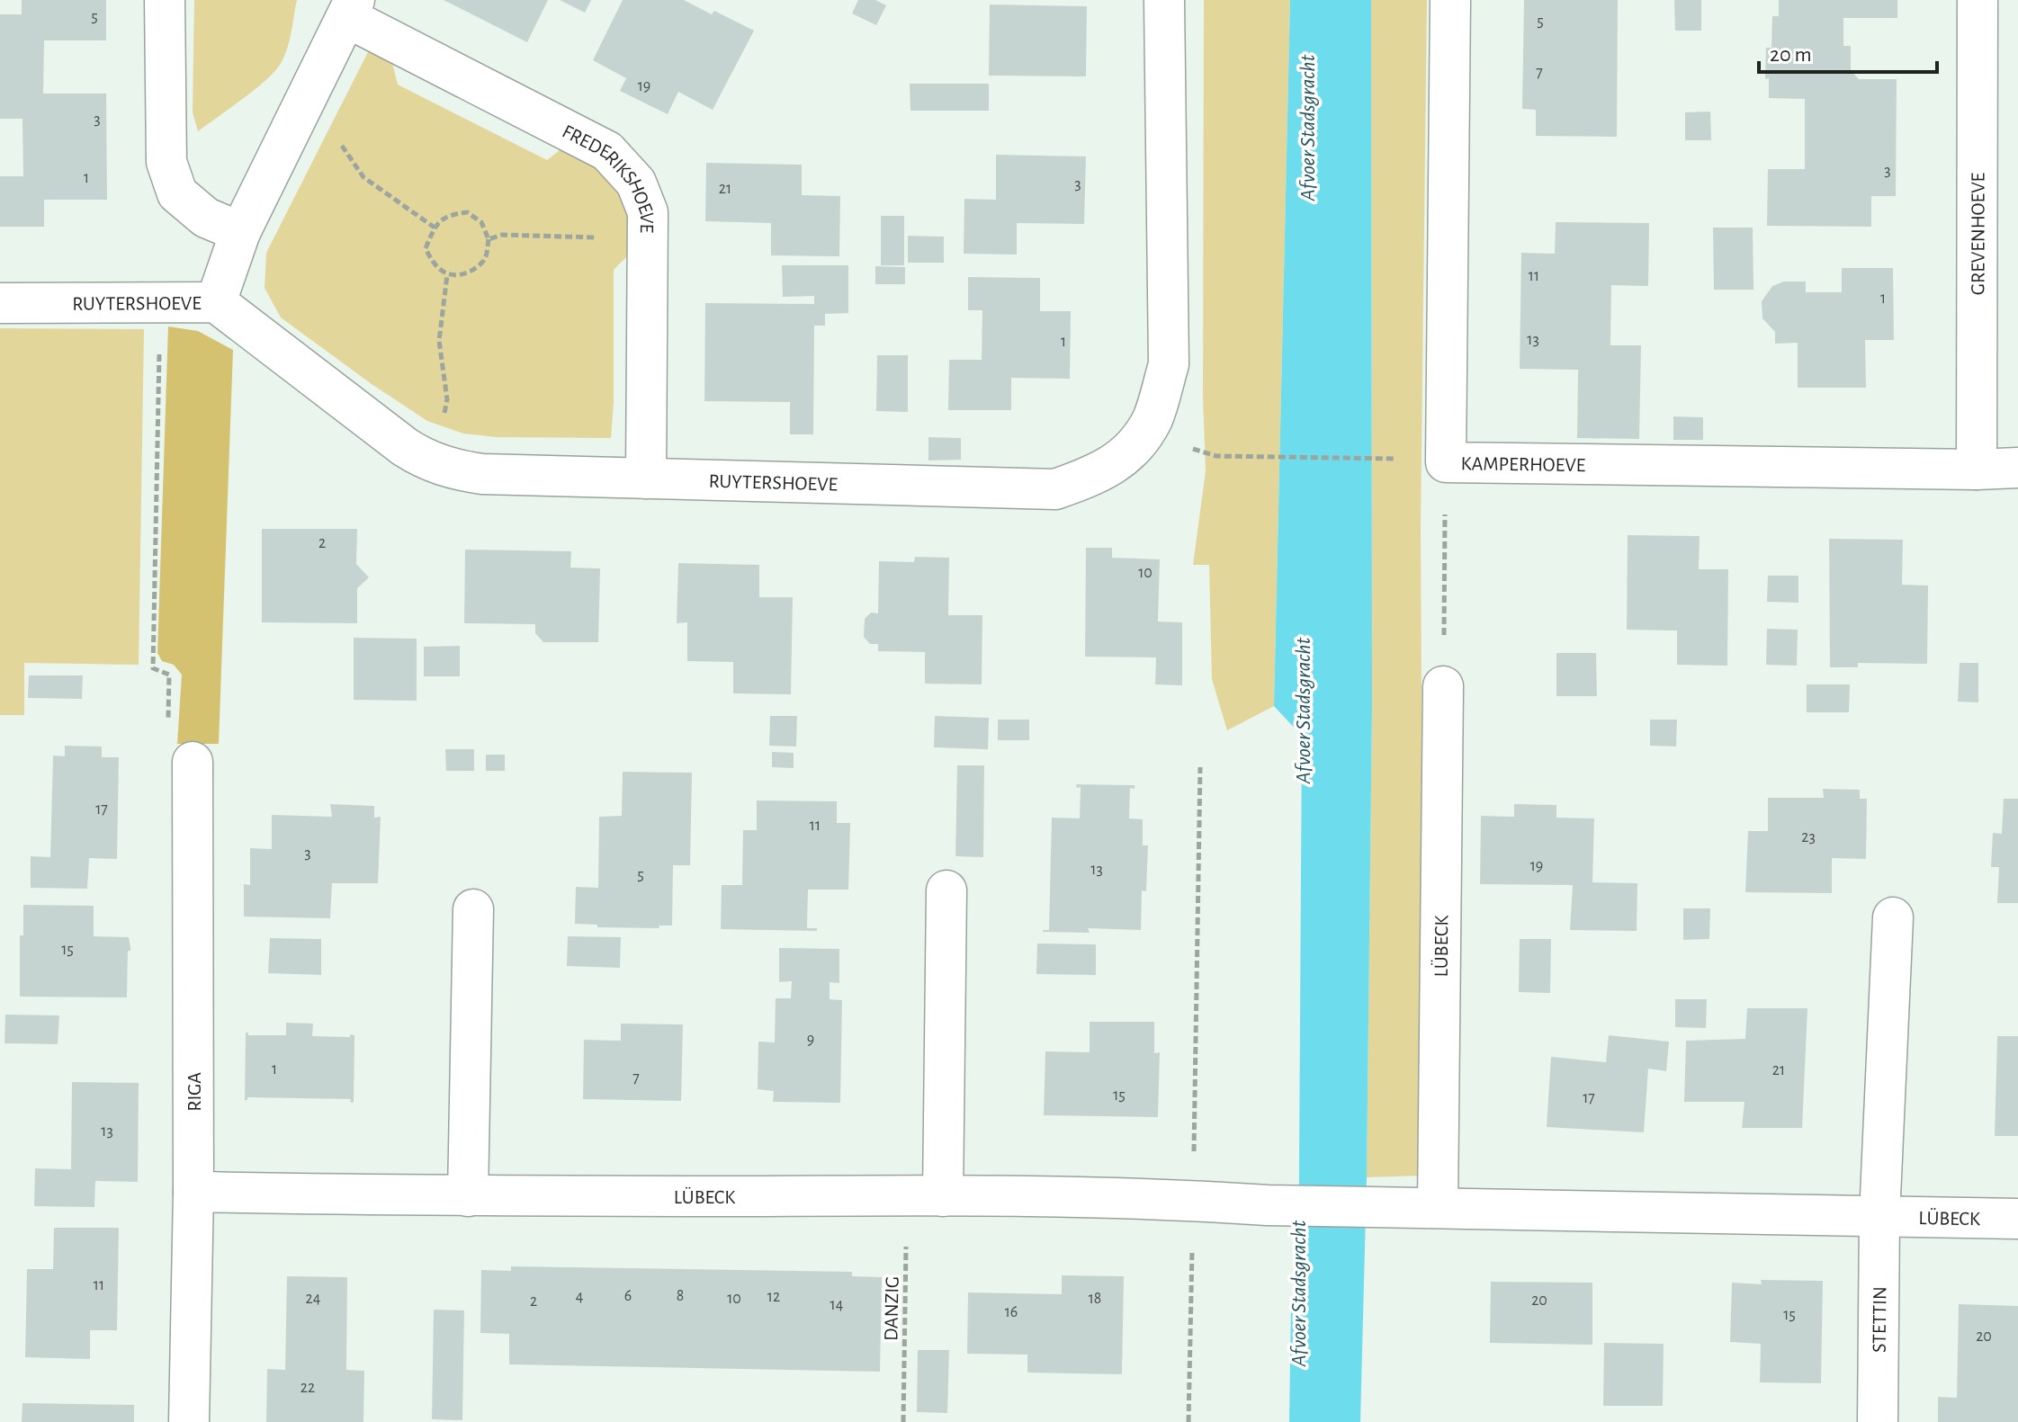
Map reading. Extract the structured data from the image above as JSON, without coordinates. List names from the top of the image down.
{
  "streets": {
    "street": [
      "FREDERIKSHOEVE",
      "GREVENHOEVE",
      "RUYTERSHOEVE",
      "KAMPERHOEVE",
      "LÜBECK",
      "RIGA",
      "STETTIN"
    ],
    "path": ["DANZIG"]
  },
  "crossings": [
    ["FREDERIKSHOEVE", "RUYTERSHOEVE"],
    ["GREVENHOEVE", "KAMPERHOEVE"],
    ["LÜBECK", "RIGA"],
    ["LÜBECK", "DANZIG"],
    ["LÜBECK", "STETTIN"]
  ],
  "water": ["Afvoer Stadsgracht"],
  "house_numbers": [
    "5",
    "5",
    "7",
    "19",
    "3",
    "3",
    "1",
    "3",
    "21",
    "11",
    "1",
    "13",
    "1",
    "2",
    "10",
    "17",
    "11",
    "23",
    "3",
    "19",
    "13",
    "5",
    "15",
    "9",
    "1",
    "21",
    "7",
    "15",
    "17",
    "13",
    "11",
    "6",
    "8",
    "4",
    "12",
    "24",
    "10",
    "18",
    "20",
    "2",
    "14",
    "16",
    "15",
    "20",
    "22"
  ],
  "scale_bar": "20 m"
}
